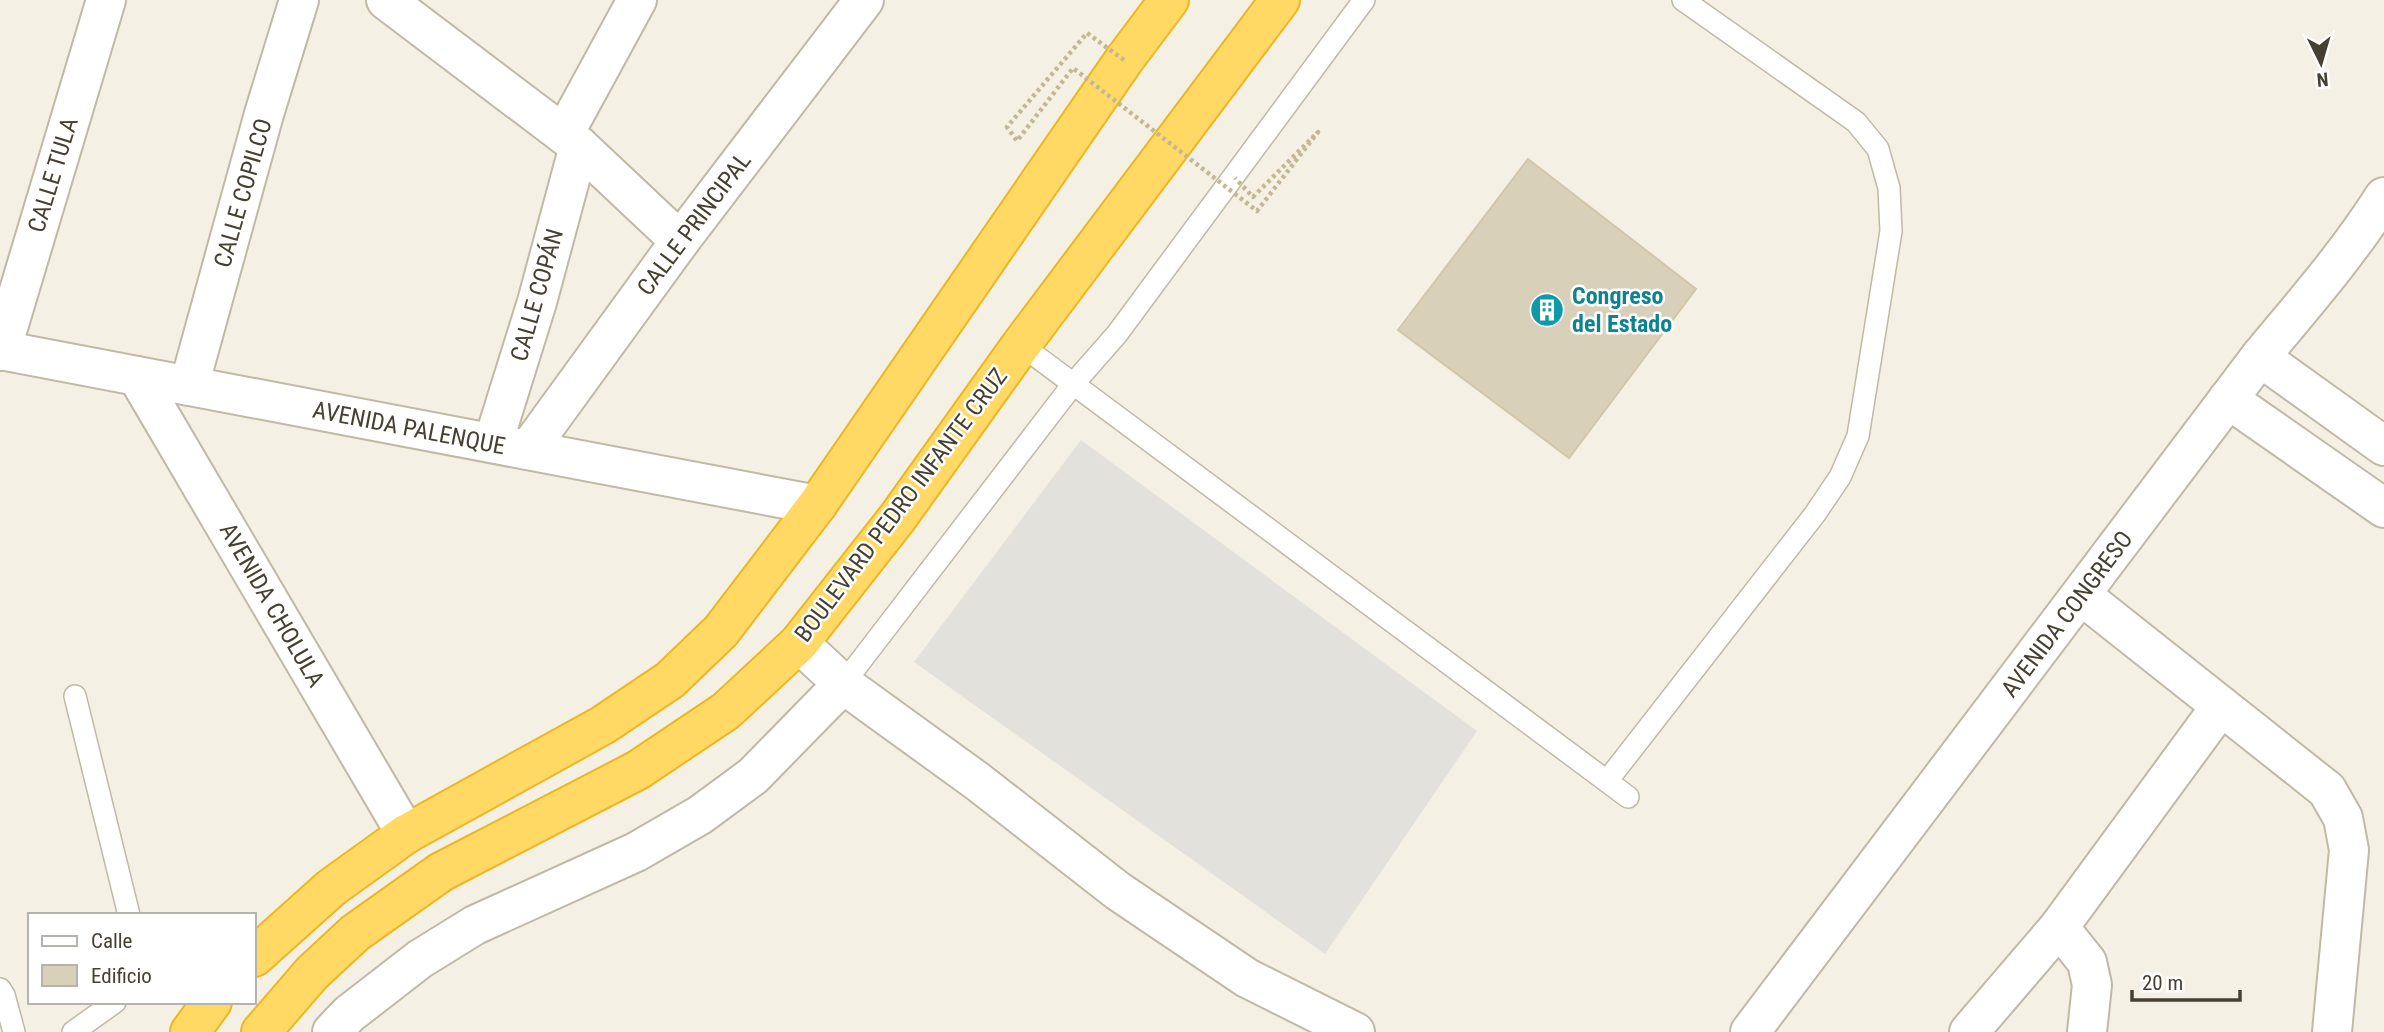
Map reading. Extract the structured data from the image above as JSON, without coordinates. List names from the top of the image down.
{
  "streets": {
    "highway": ["BOULEVARD PEDRO INFANTE CRUZ"],
    "street": [
      "CALLE TULA",
      "CALLE COPILCO",
      "CALLE PRINCIPAL",
      "CALLE COPÁN",
      "AVENIDA PALENQUE",
      "AVENIDA CHOLULA",
      "AVENIDA CONGRESO"
    ]
  },
  "crossings": [
    ["CALLE TULA", "AVENIDA PALENQUE"],
    ["CALLE COPILCO", "AVENIDA PALENQUE"],
    ["CALLE PRINCIPAL", "CALLE COPÁN"],
    ["CALLE PRINCIPAL", "AVENIDA PALENQUE"],
    ["CALLE COPÁN", "AVENIDA PALENQUE"],
    ["AVENIDA PALENQUE", "AVENIDA CHOLULA"]
  ],
  "places": {
    "building": ["Congreso del Estado"]
  },
  "legend": ["Calle", "Edificio"],
  "scale_bar": "20 m",
  "north": "bottom"
}
